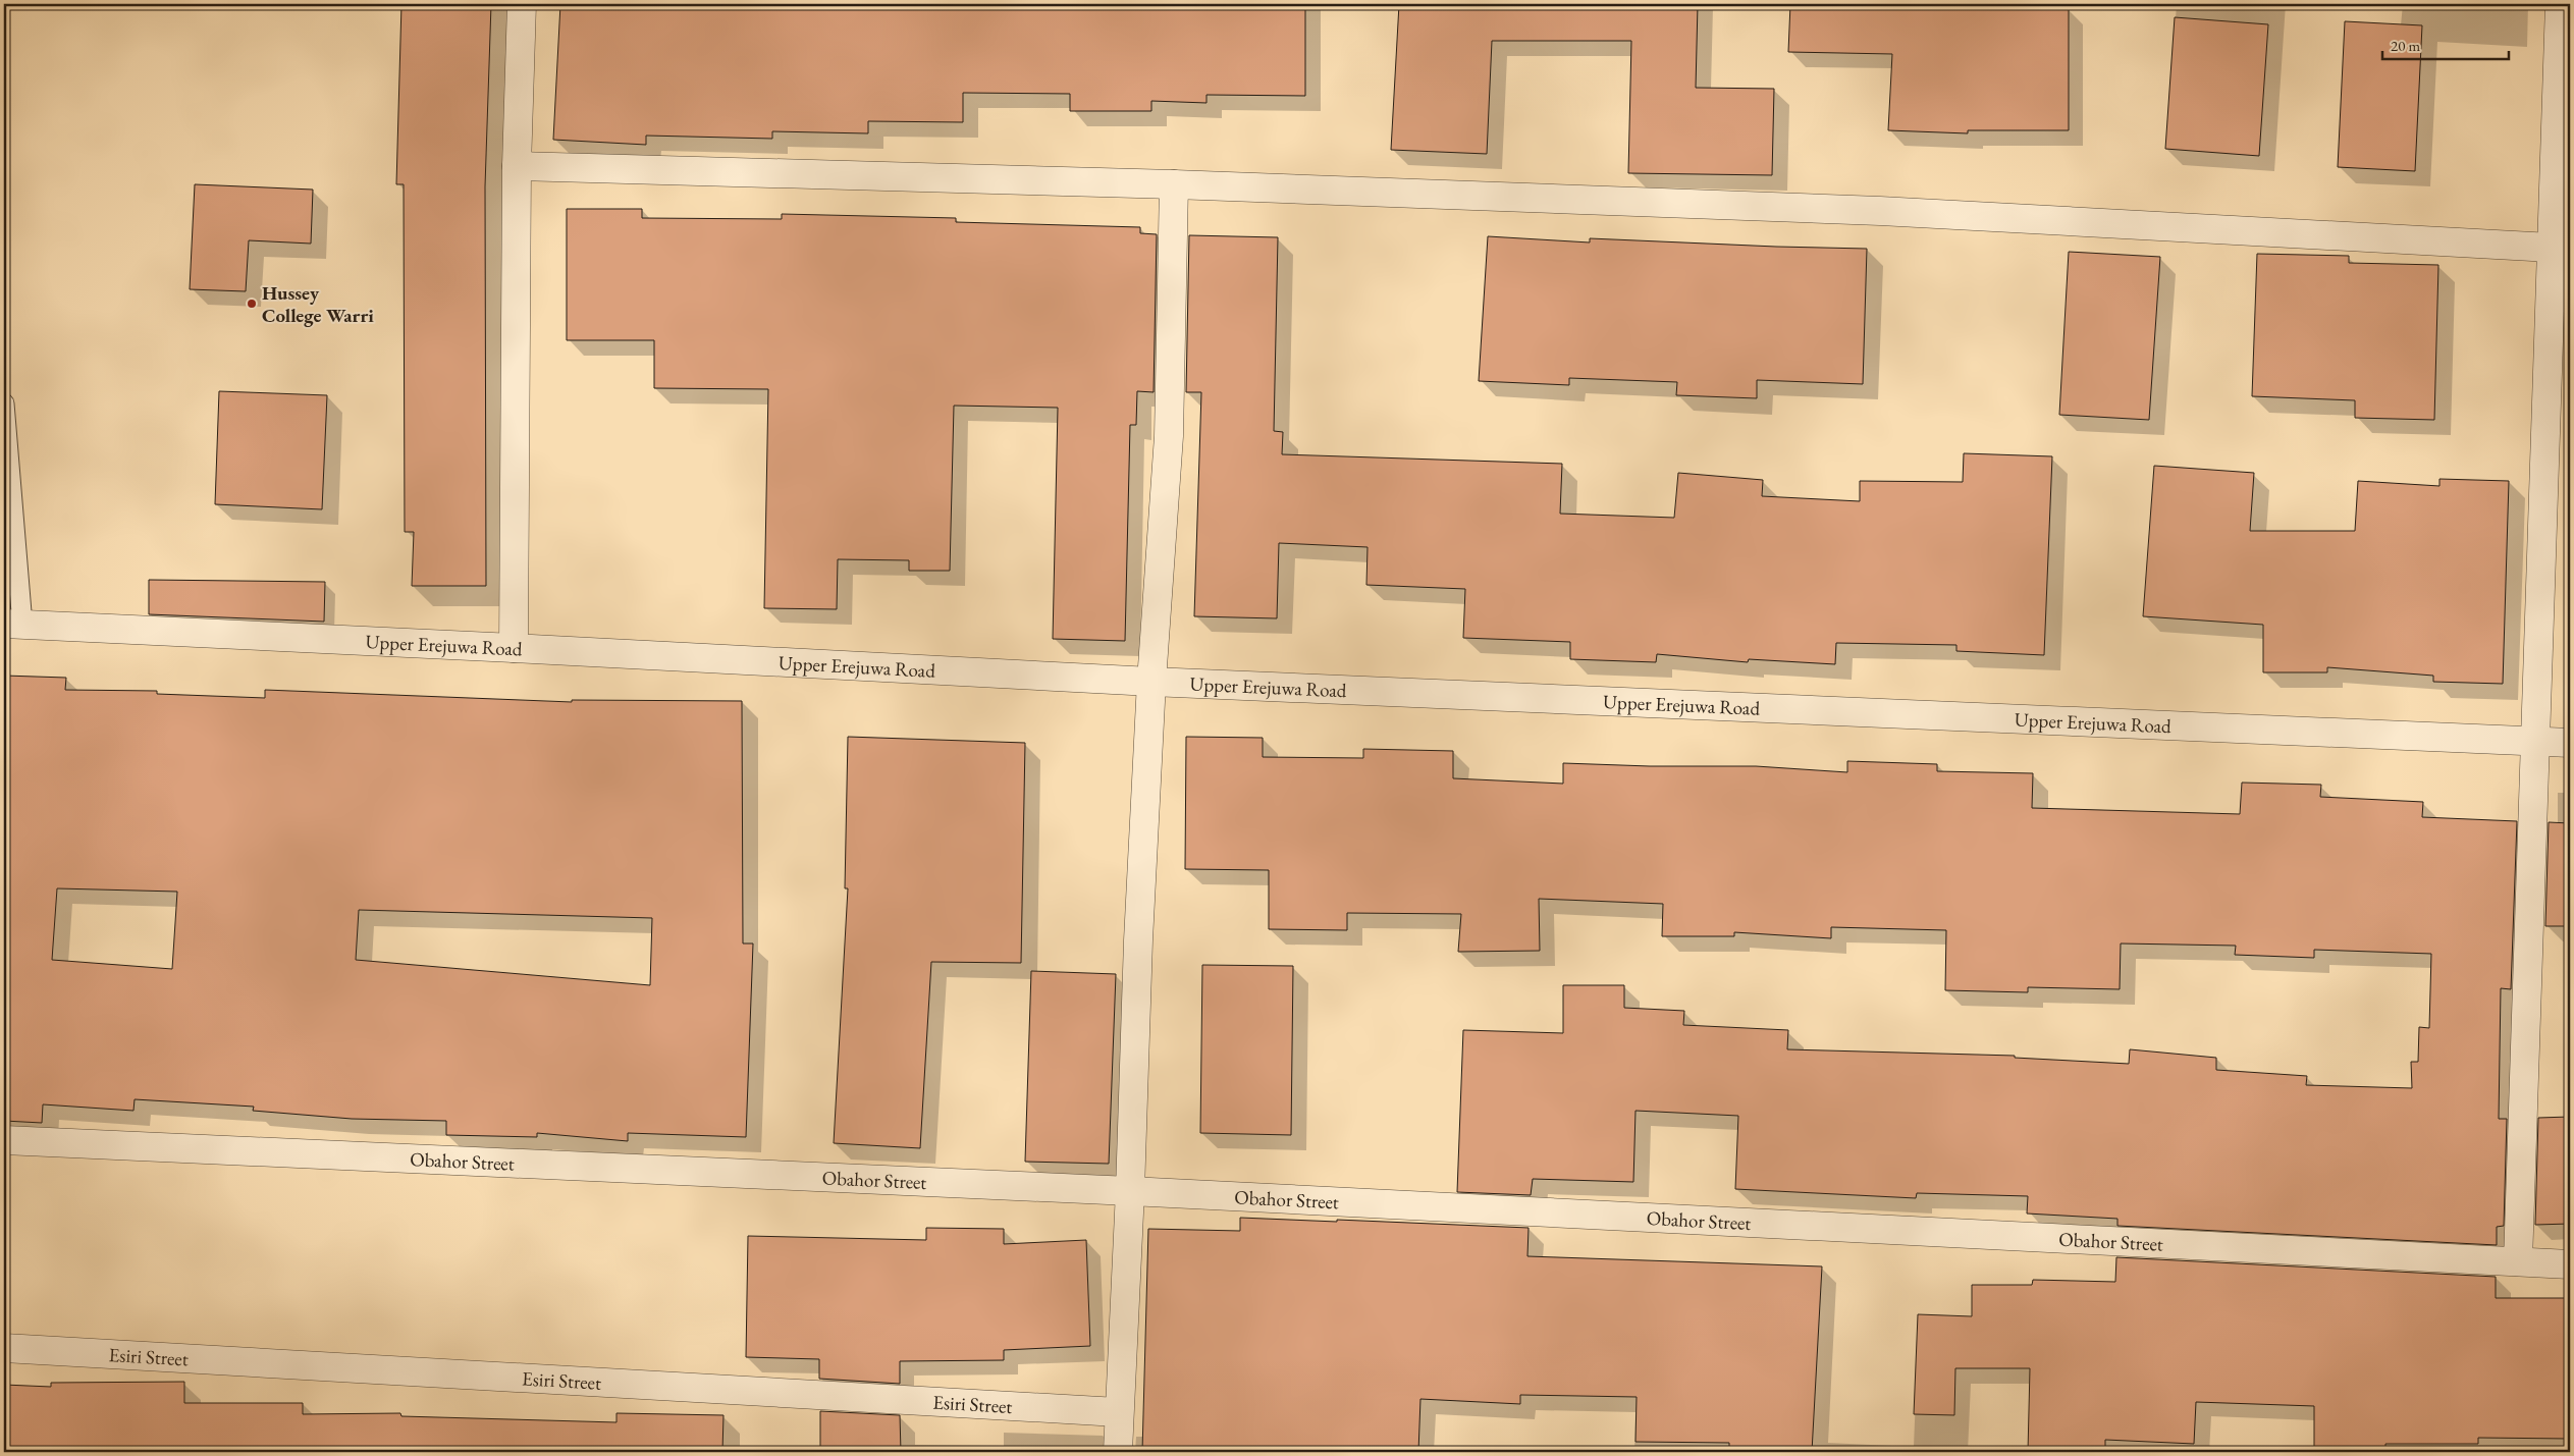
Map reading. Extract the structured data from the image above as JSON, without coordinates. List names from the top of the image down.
{
  "streets": {
    "street": ["Upper Erejuwa Road", "Obahor Street", "Esiri Street"]
  },
  "places": ["Hussey College Warri"],
  "scale_bar": "20 m"
}
